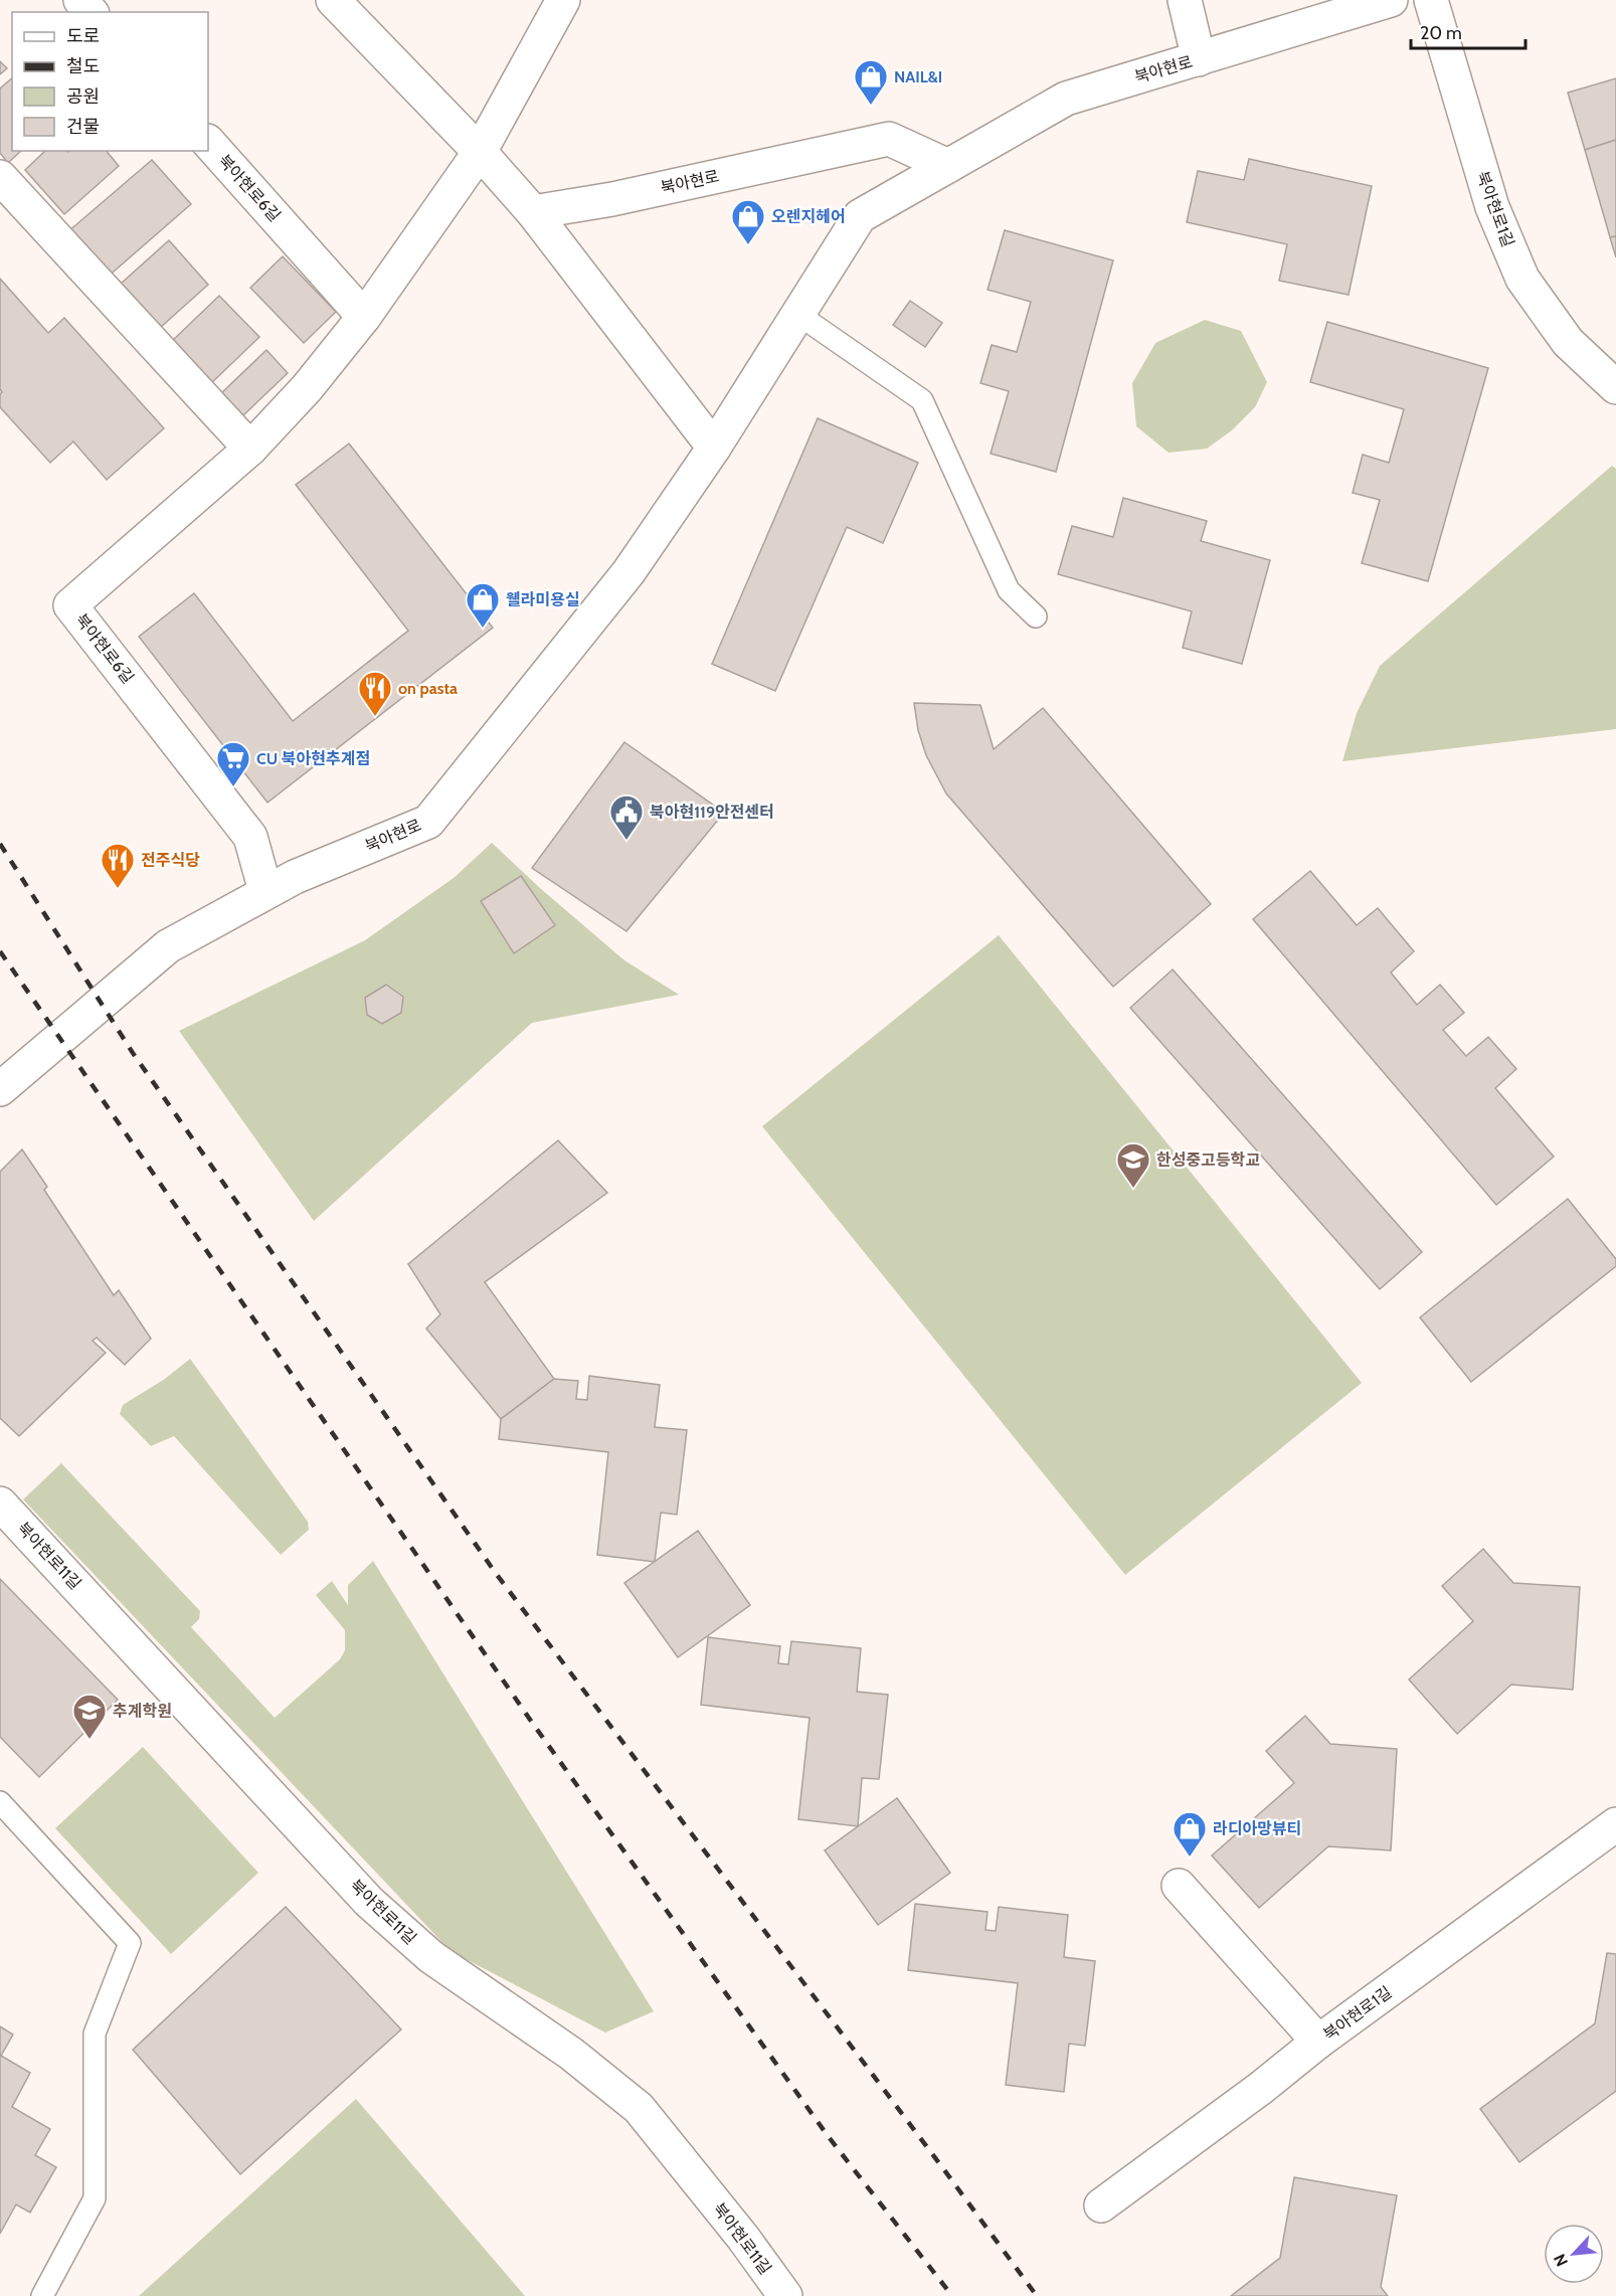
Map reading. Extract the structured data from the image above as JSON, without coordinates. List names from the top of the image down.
{
  "streets": {
    "street": [
      "북아현로",
      "북아현로6길",
      "북아현로1길",
      "북아현로11길"
    ]
  },
  "crossings": [
    ["북아현로", "북아현로6길"]
  ],
  "places": {
    "shop": [
      "NAIL&I",
      "오렌지헤어",
      "웰라미용실",
      "라디아망뷰티"
    ],
    "restaurant": ["on pasta", "전주식당"],
    "supermarket": ["CU 북아현추계점"],
    "public building": ["북아현119안전센터"],
    "school or university": ["한성중고등학교", "추계학원"]
  },
  "legend": [
    "도로",
    "철도",
    "공원",
    "건물"
  ],
  "scale_bar": "20 m",
  "north": "bottom left"
}
